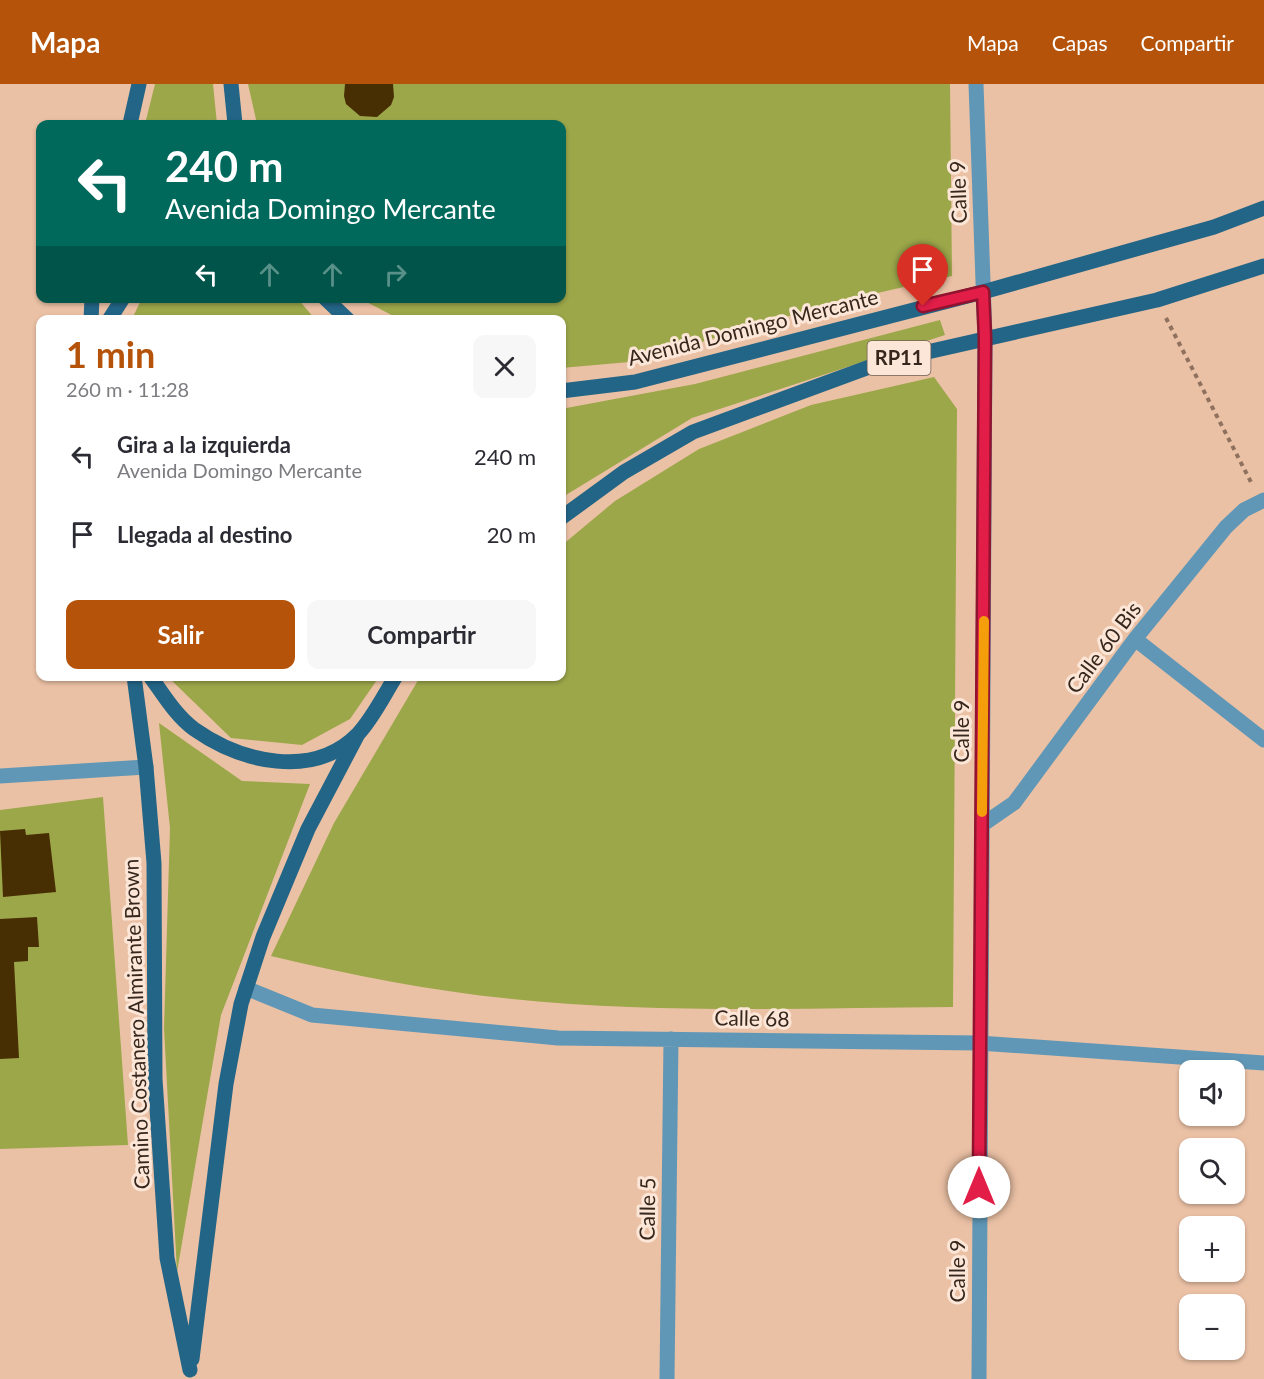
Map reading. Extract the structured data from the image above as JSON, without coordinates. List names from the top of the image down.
{
  "streets": {
    "main road": ["Avenida Domingo Mercante", "RP11", "Camino Costanero Almirante Brown"],
    "street": [
      "Calle 9",
      "Calle 60 Bis",
      "Calle 68",
      "Calle 5"
    ]
  },
  "crossings": [
    ["Calle 9", "Avenida Domingo Mercante"],
    ["Calle 9", "RP11"],
    ["Calle 9", "Calle 60 Bis"],
    ["Calle 9", "Calle 68"],
    ["Calle 68", "Camino Costanero Almirante Brown"],
    ["Calle 68", "Calle 5"]
  ],
  "page": {
    "header": "Mapa",
    "nav": ["Mapa", "Capas", "Compartir"],
    "turn": ["240 m", "Avenida Domingo Mercante"],
    "heading": ["1 min", "260 m · 11:28"],
    "list": [
      {
        "name": "Gira a la izquierda",
        "note": "Avenida Domingo Mercante",
        "value": "240 m"
      },
      {
        "name": "Llegada al destino",
        "value": "20 m"
      }
    ],
    "buttons": ["Salir", "Compartir"],
    "map_buttons": ["+", "−"]
  }
}
